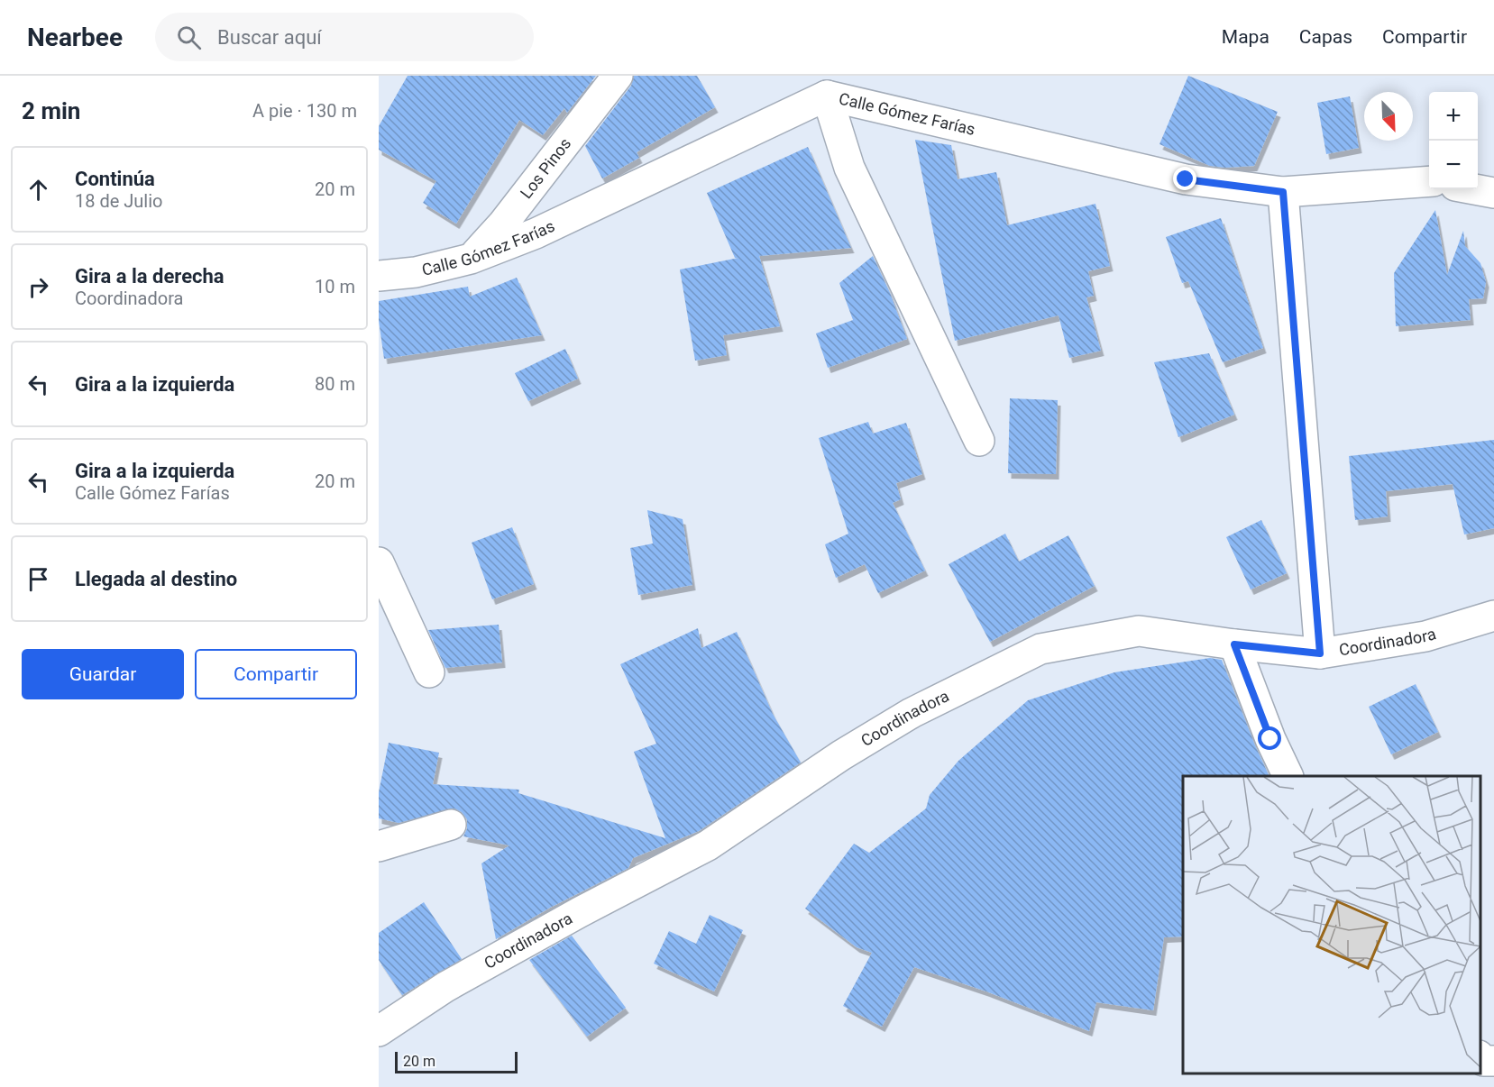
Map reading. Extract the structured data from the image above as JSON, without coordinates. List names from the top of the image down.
{
  "streets": {
    "street": ["Calle Gómez Farías", "Los Pinos", "Coordinadora"]
  },
  "crossings": [
    ["Calle Gómez Farías", "Los Pinos"]
  ],
  "scale_bar": "20 m",
  "north": "bottom right",
  "page": {
    "header": "Nearbee",
    "search": "Buscar aquí",
    "nav": ["Mapa", "Capas", "Compartir"],
    "heading": ["2 min", "A pie · 130 m"],
    "map_buttons": ["+", "−"],
    "list": [
      ["Continúa", "18 de Julio", "20 m"],
      ["Gira a la derecha", "Coordinadora", "10 m"],
      ["Gira a la izquierda", "80 m"],
      ["Gira a la izquierda", "Calle Gómez Farías", "20 m"],
      "Llegada al destino"
    ],
    "buttons": ["Guardar", "Compartir"],
    "scale": "20 m"
  }
}
